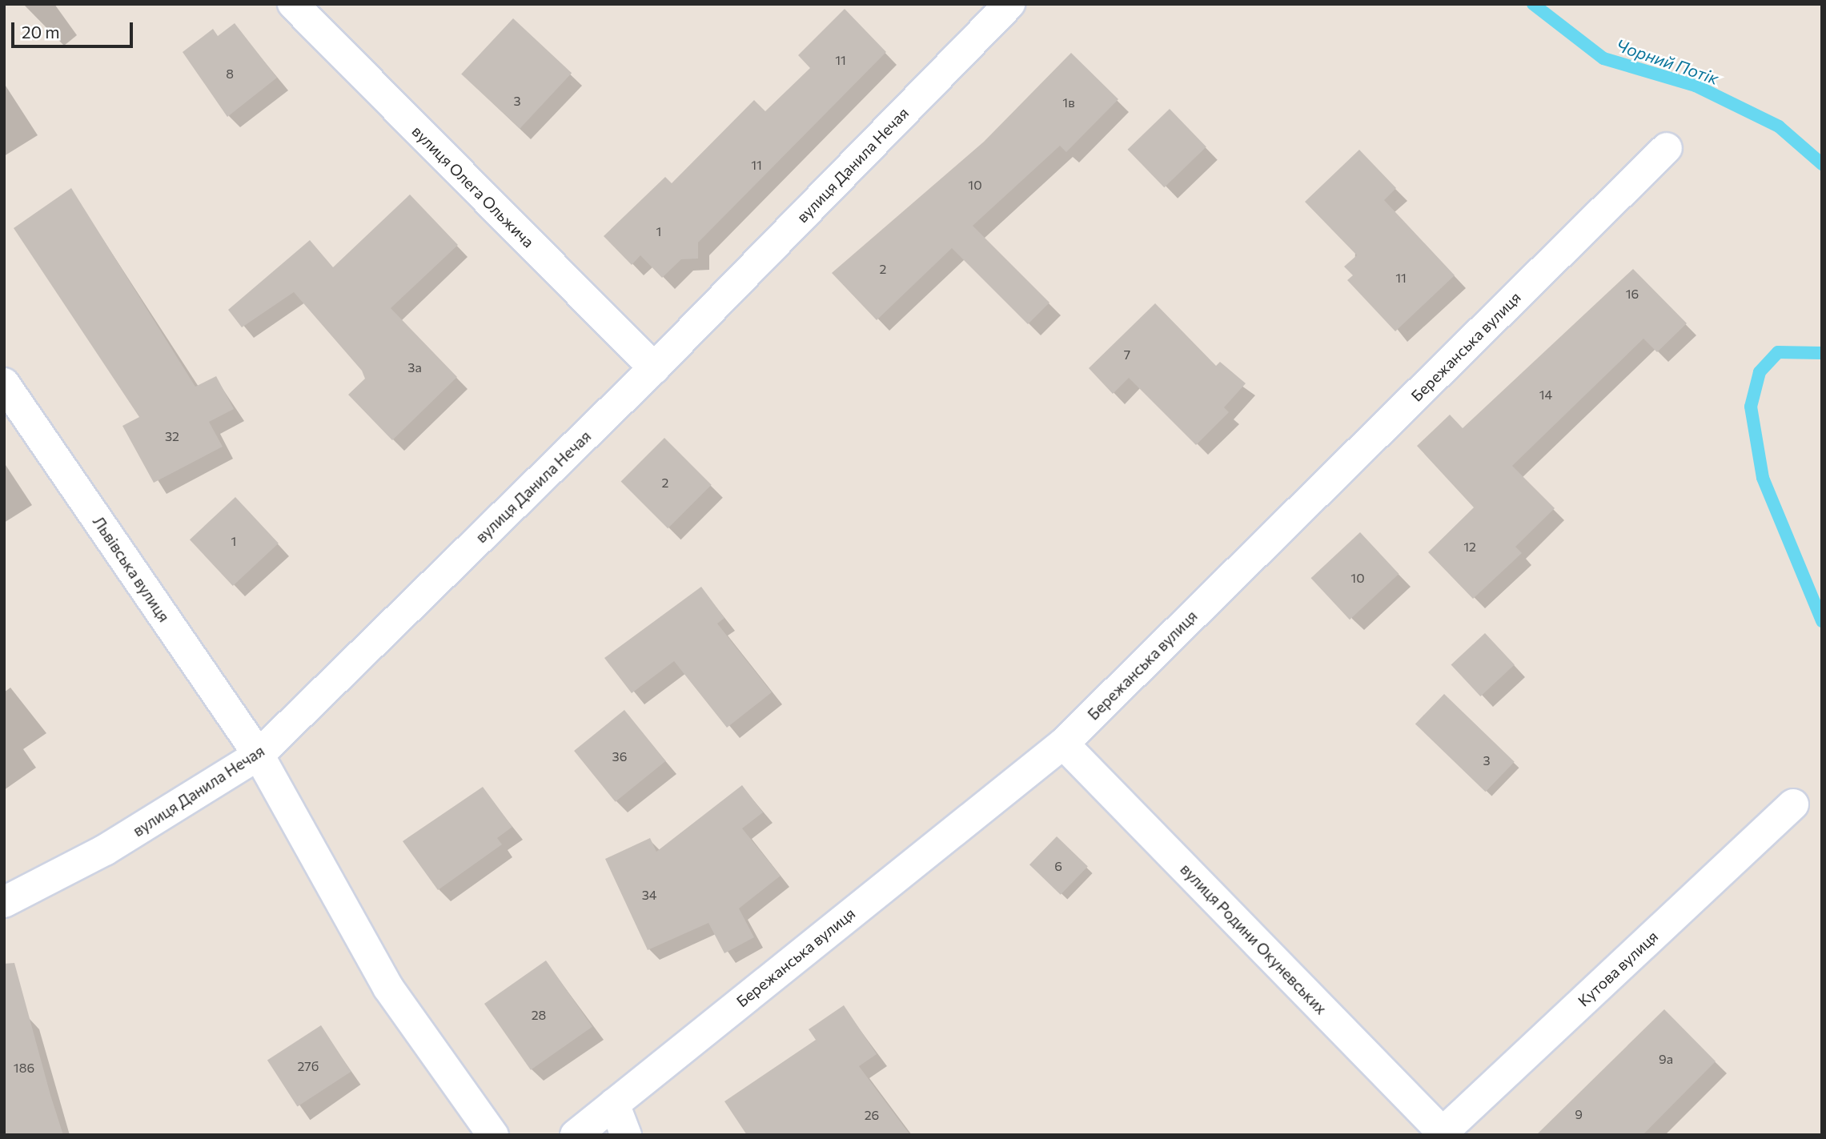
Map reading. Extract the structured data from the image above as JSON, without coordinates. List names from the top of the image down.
{
  "streets": {
    "street": [
      "вулиця Данила Нечая",
      "вулиця Олега Ольжича",
      "Бережанська вулиця",
      "Львівська вулиця",
      "вулиця Родини Окуневських",
      "Кутова вулиця"
    ]
  },
  "crossings": [
    ["вулиця Данила Нечая", "вулиця Олега Ольжича"],
    ["вулиця Данила Нечая", "Львівська вулиця"],
    ["Бережанська вулиця", "вулиця Родини Окуневських"],
    ["вулиця Родини Окуневських", "Кутова вулиця"]
  ],
  "water": ["Чорний Потік"],
  "house_numbers": [
    "11",
    "8",
    "3",
    "1в",
    "11",
    "10",
    "1",
    "2",
    "11",
    "16",
    "7",
    "3а",
    "14",
    "32",
    "2",
    "1",
    "12",
    "10",
    "36",
    "3",
    "6",
    "34",
    "28",
    "9а",
    "27б",
    "186",
    "9",
    "26"
  ],
  "scale_bar": "20 m"
}
